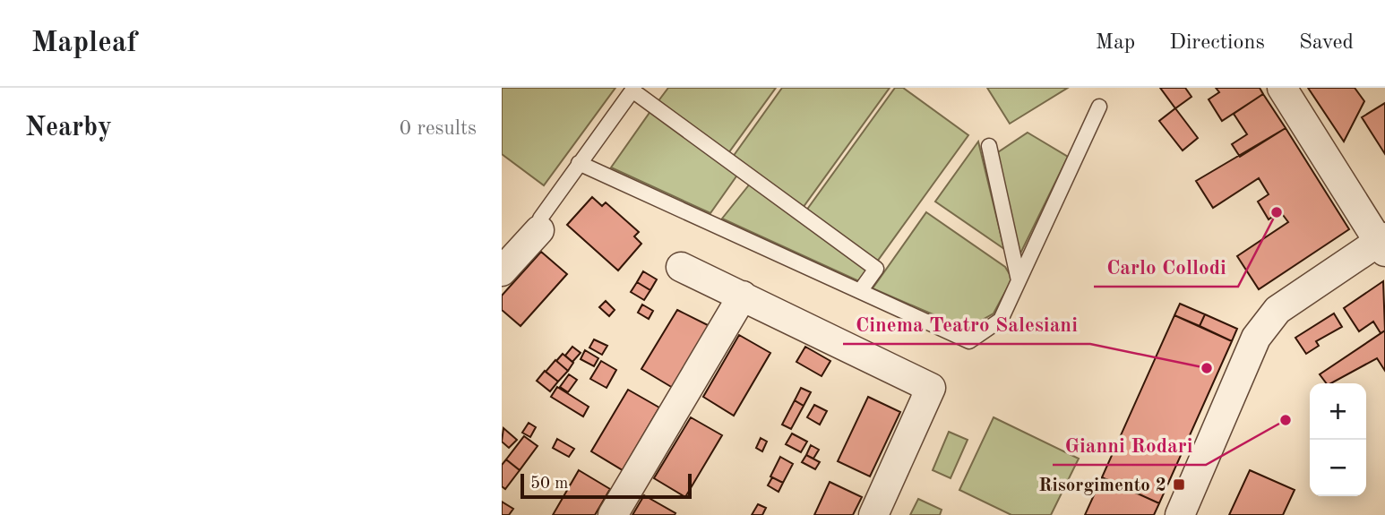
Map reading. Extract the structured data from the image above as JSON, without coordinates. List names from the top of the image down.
{
  "places": {
    "other": ["Carlo Collodi", "Cinema Teatro Salesiani", "Gianni Rodari"],
    "transit": ["Risorgimento 2"]
  },
  "scale_bar": "50 m",
  "page": {
    "header": "Mapleaf",
    "nav": ["Map", "Directions", "Saved"],
    "heading": ["Nearby", "0 results"],
    "map_buttons": ["+", "−"],
    "scale": "50 m"
  }
}
